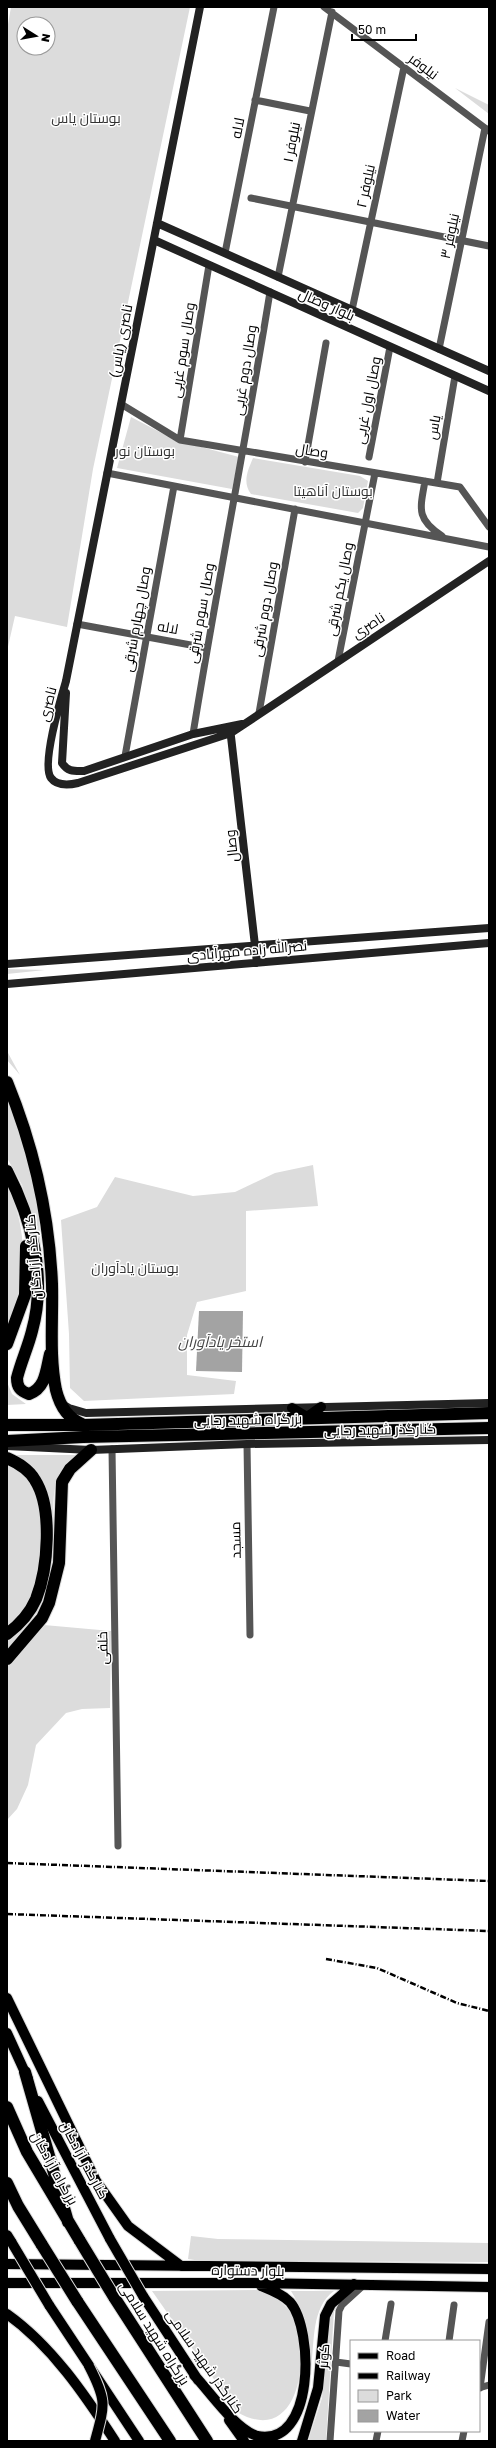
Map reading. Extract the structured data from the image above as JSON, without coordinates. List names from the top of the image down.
{
  "streets": {
    "highway": [
      "کنارگذر آزادگان",
      "بزرگراه شهید رجایی",
      "بزرگراه آزادگان",
      "بزرگراه شهید سلامی"
    ],
    "main road": ["بلوار دستواره", "کنارگذر شهید سلامی"],
    "street": [
      "نيلوفر",
      "لاله",
      "نیلوفر ۱",
      "نیلوفر ۲",
      "نیلوفر ۳",
      "بلوار وصال",
      "ناصری (یاس)",
      "وصال سوم غربی",
      "وصال دوم غربی",
      "وصال اول غربی",
      "یاس",
      "وصال",
      "وصال یکم شرقی",
      "وصال دوم شرقی",
      "وصال سوم شرقی",
      "وصال چهارم شرقی",
      "ناصری",
      "نصرالله زاده مهرآبادی",
      "کنارگذر شهید رجایی",
      "مسجد",
      "خلفی",
      "کوثر"
    ]
  },
  "crossings": [
    ["نيلوفر", "نیلوفر ۱"],
    ["نيلوفر", "نیلوفر ۲"],
    ["نيلوفر", "نیلوفر ۳"],
    ["لاله", "بلوار وصال"],
    ["لاله", "ناصری (یاس)"],
    ["لاله", "وصال سوم شرقی"],
    ["لاله", "وصال چهارم شرقی"],
    ["نیلوفر ۱", "بلوار وصال"],
    ["نیلوفر ۲", "بلوار وصال"],
    ["نیلوفر ۳", "بلوار وصال"],
    ["بلوار وصال", "ناصری (یاس)"],
    ["بلوار وصال", "وصال سوم غربی"],
    ["بلوار وصال", "وصال دوم غربی"],
    ["بلوار وصال", "وصال اول غربی"],
    ["بلوار وصال", "یاس"],
    ["ناصری (یاس)", "وصال"],
    ["ناصری (یاس)", "ناصری"],
    ["وصال سوم غربی", "وصال"],
    ["وصال دوم غربی", "وصال"],
    ["وصال دوم غربی", "وصال سوم شرقی"],
    ["یاس", "وصال"],
    ["وصال", "وصال یکم شرقی"],
    ["وصال", "ناصری"],
    ["وصال", "نصرالله زاده مهرآبادی"],
    ["وصال یکم شرقی", "ناصری"],
    ["وصال دوم شرقی", "ناصری"],
    ["وصال سوم شرقی", "ناصری"],
    ["وصال چهارم شرقی", "ناصری"],
    ["کنارگذر آزادگان", "بزرگراه شهید رجایی"],
    ["کنارگذر آزادگان", "کنارگذر شهید رجایی"],
    ["کنارگذر آزادگان", "کنارگذر شهید سلامی"],
    ["بزرگراه شهید رجایی", "کنارگذر شهید رجایی"],
    ["بزرگراه شهید رجایی", "مسجد"],
    ["کنارگذر شهید رجایی", "مسجد"],
    ["کنارگذر شهید رجایی", "خلفی"],
    ["بزرگراه آزادگان", "بزرگراه شهید سلامی"],
    ["بلوار دستواره", "کوثر"]
  ],
  "water": ["استخر یادآوران"],
  "parks": [
    "بوستان یاس",
    "بوستان نور",
    "بوستان آناهیتا",
    "بوستان یادآوران"
  ],
  "legend": [
    "Road",
    "Railway",
    "Park",
    "Water"
  ],
  "scale_bar": "50 m",
  "north": "right"
}
